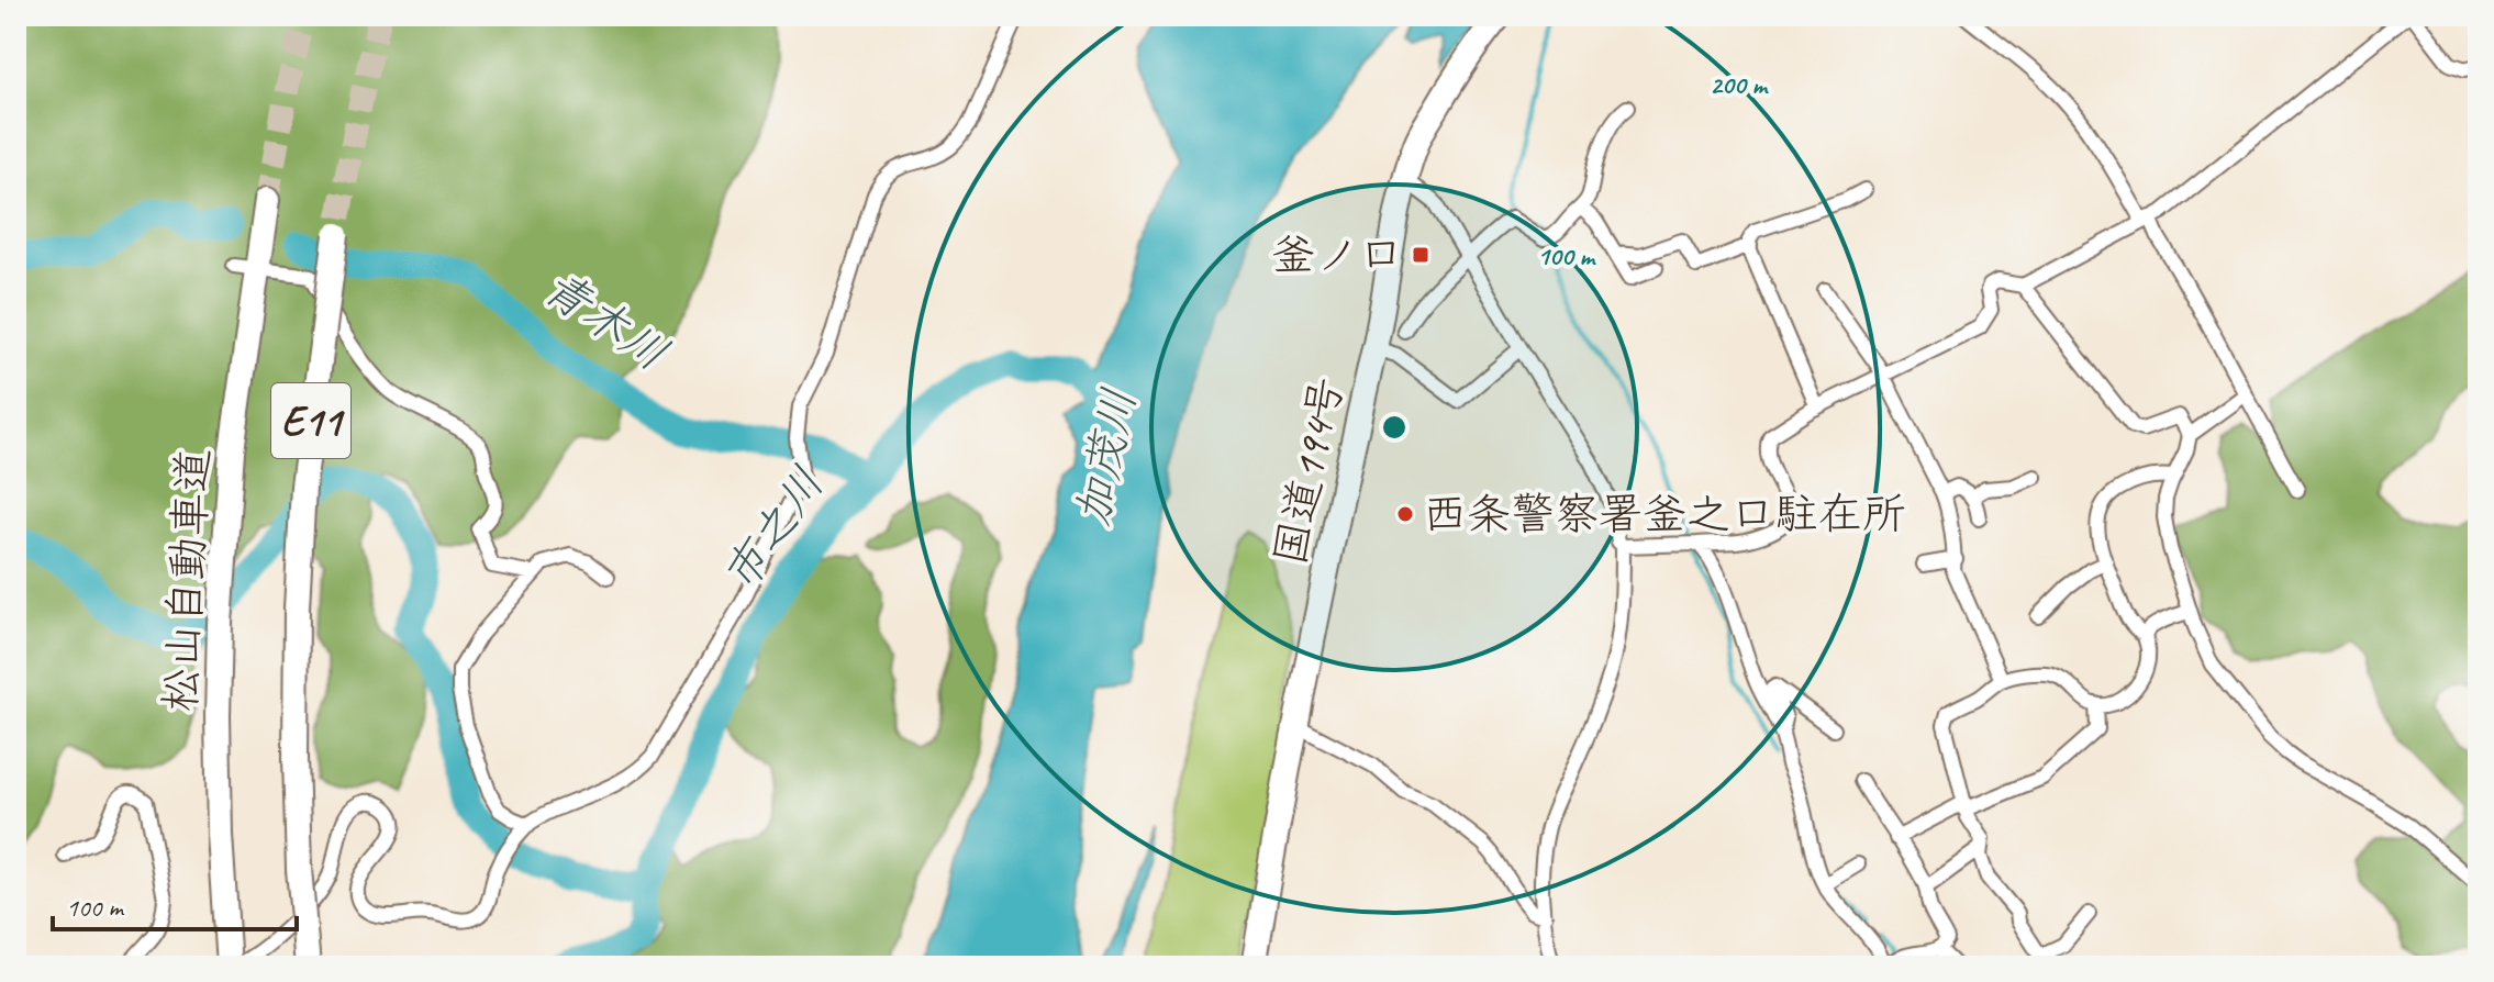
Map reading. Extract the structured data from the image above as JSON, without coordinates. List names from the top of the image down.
{
  "streets": {
    "highway": ["E11", "国道194号", "松山自動車道"]
  },
  "water": ["青木川", "加茂川", "市之川"],
  "places": {
    "transit": ["釜ノ口"],
    "other": ["西条警察署釜之口駐在所"]
  },
  "scale_bar": "100 m",
  "rings": ["200 m", "100 m"]
}
